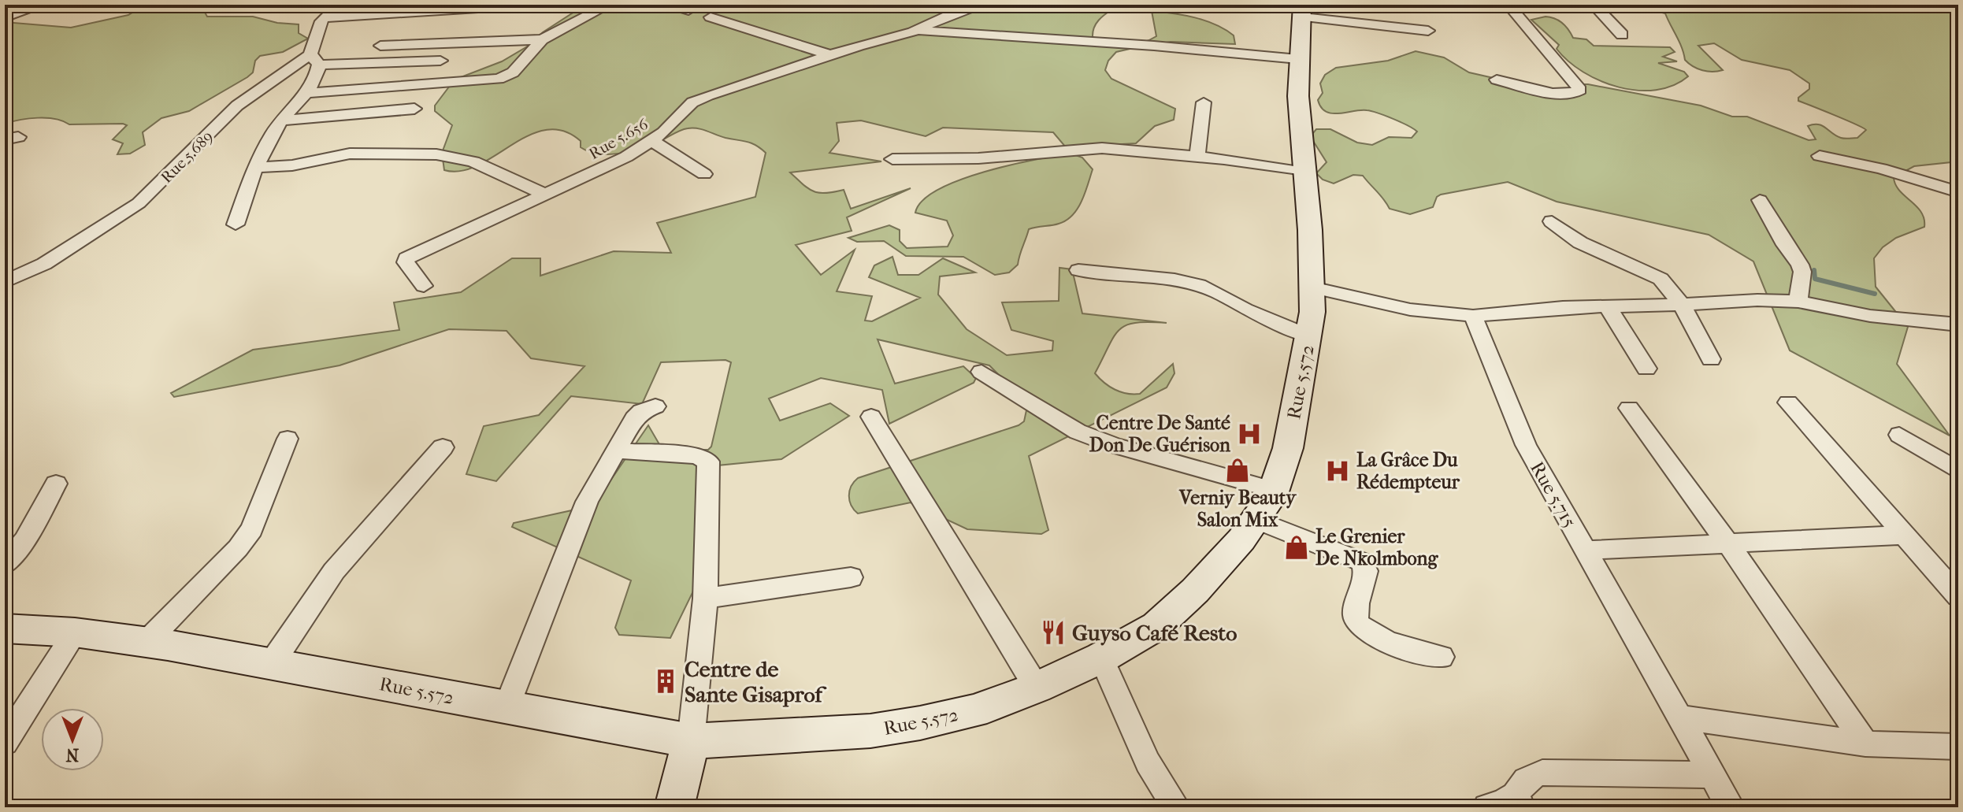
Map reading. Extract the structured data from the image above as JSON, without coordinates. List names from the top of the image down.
{
  "streets": {
    "street": [
      "Rue 5.656",
      "Rue 5.689",
      "Rue 5.572",
      "Rue 5.715"
    ]
  },
  "places": {
    "hospital": ["Centre De Santé Don De Guérison", "La Grâce Du Rédempteur"],
    "shop": ["Verniy Beauty Salon Mix", "Le Grenier De Nkolmbong"],
    "restaurant": ["Guyso Café Resto"],
    "building": ["Centre de Sante Gisaprof"]
  },
  "north": "bottom"
}
